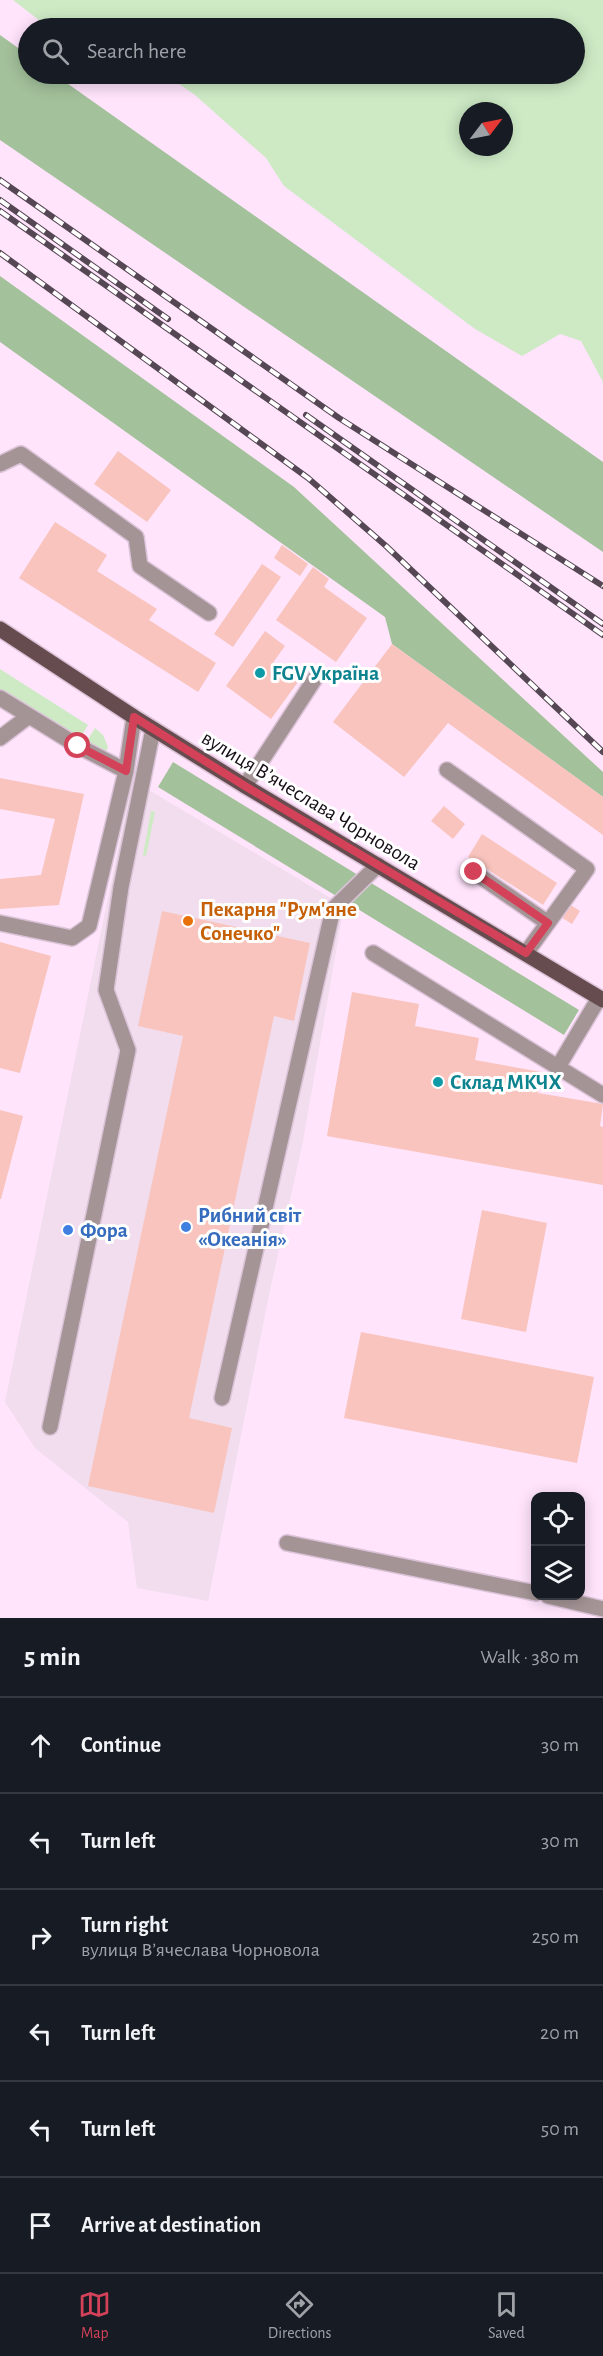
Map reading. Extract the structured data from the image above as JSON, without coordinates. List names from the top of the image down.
{
  "streets": {
    "main road": ["вулиця Вʼячеслава Чорновола"]
  },
  "places": [
    "FGV Україна",
    "Пекарня \"Рум'яне Сонечко\"",
    "Склад МКЧХ",
    "Рибний світ «Океанія»",
    "Фора"
  ],
  "north": "top right",
  "page": {
    "search": "Search here",
    "heading": ["5 min", "Walk · 380 m"],
    "list": [
      ["Continue", "30 m"],
      ["Turn left", "30 m"],
      ["Turn right", "вулиця Вʼячеслава Чорновола", "250 m"],
      ["Turn left", "20 m"],
      ["Turn left", "50 m"],
      "Arrive at destination"
    ],
    "nav": ["Map", "Directions", "Saved"]
  }
}
